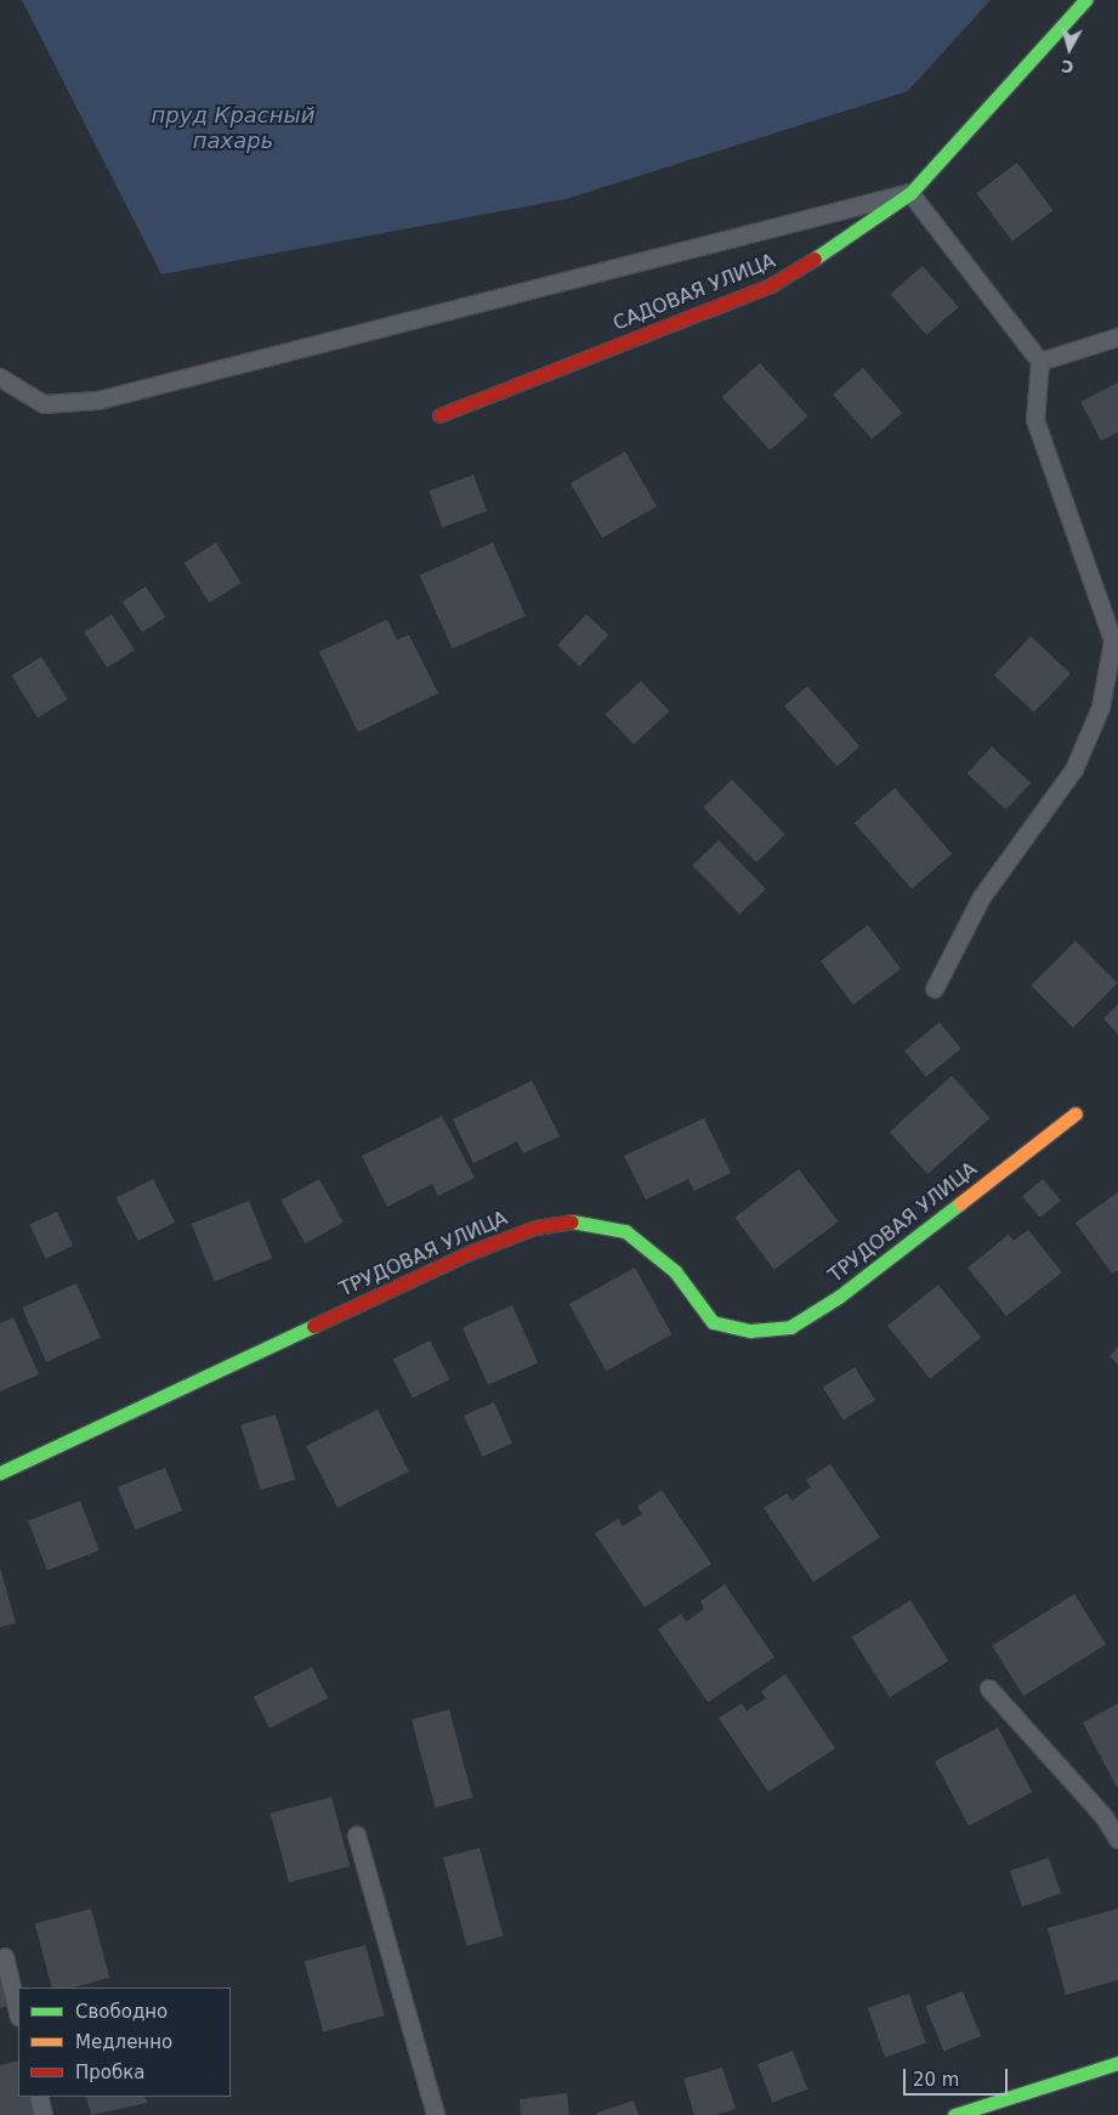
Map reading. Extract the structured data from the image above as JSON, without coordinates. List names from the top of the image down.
{
  "streets": {
    "street": ["САДОВАЯ УЛИЦА", "ТРУДОВАЯ УЛИЦА"]
  },
  "water": ["пруд Красный пахарь"],
  "legend": ["Свободно", "Медленно", "Пробка"],
  "scale_bar": "20 m",
  "north": "bottom"
}
